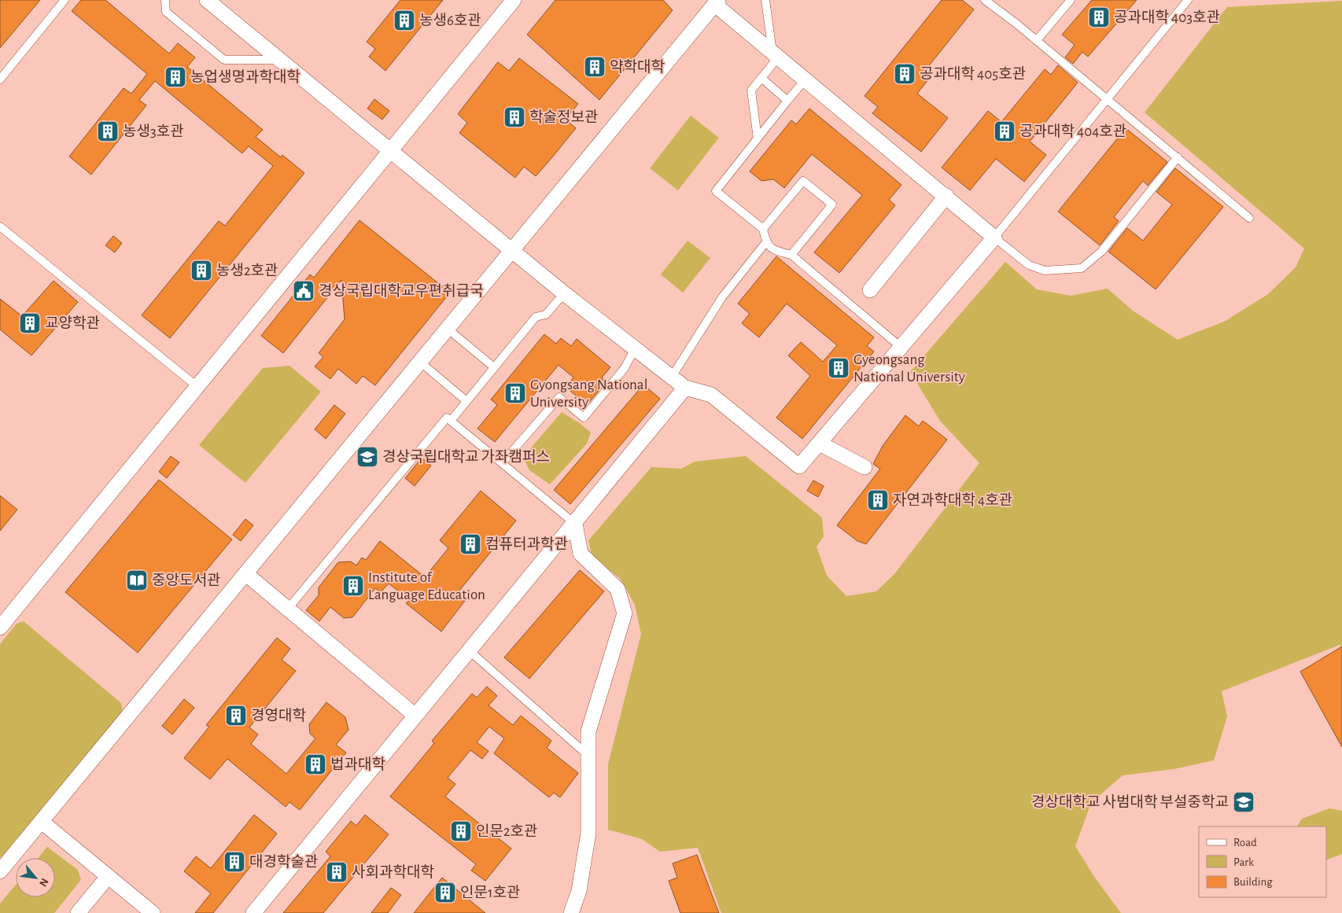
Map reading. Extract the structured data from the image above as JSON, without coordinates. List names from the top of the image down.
{
  "places": {
    "building": [
      "공과대학 403호관",
      "농생6호관",
      "약학대학",
      "공과대학 405호관",
      "농업생명과학대학",
      "학술정보관",
      "농생3호관",
      "공과대학 404호관",
      "농생2호관",
      "교양학관",
      "Gyeongsang National University",
      "Gyongsang National University",
      "자연과학대학 4호관",
      "컴퓨터과학관",
      "Institute of Language Education",
      "경영대학",
      "법과대학",
      "인문2호관",
      "대경학술관",
      "사회과학대학",
      "인문1호관"
    ],
    "public building": ["경상국립대학교우편취급국"],
    "school or university": ["경상국립대학교 가좌캠퍼스", "경상대학교 사범대학 부설중학교"],
    "library": ["중앙도서관"]
  },
  "legend": ["Road", "Park", "Building"],
  "north": "bottom right"
}
